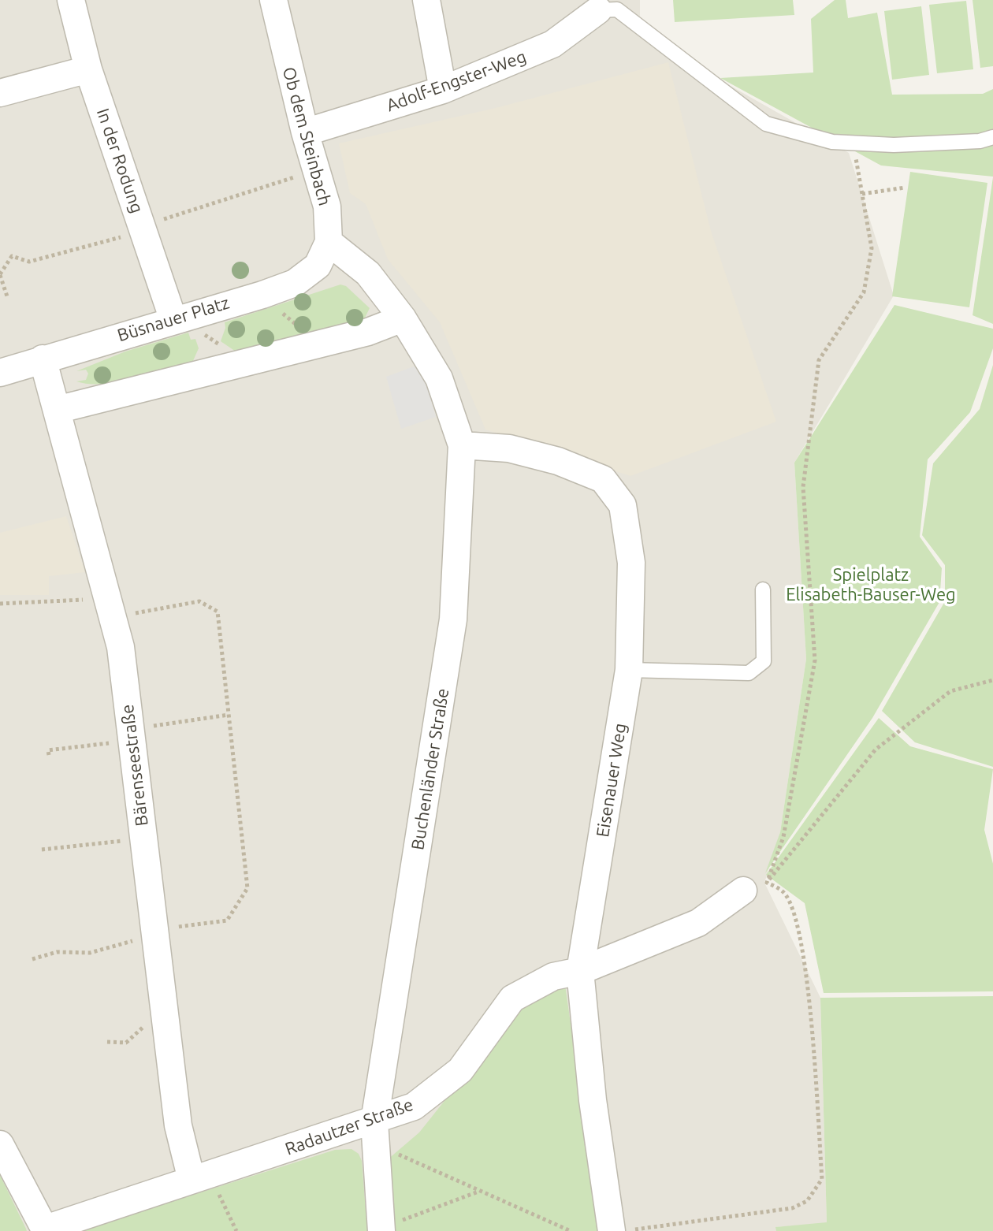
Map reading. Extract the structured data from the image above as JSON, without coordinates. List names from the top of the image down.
{
  "streets": {
    "street": [
      "Adolf-Engster-Weg",
      "Ob dem Steinbach",
      "In der Rodung",
      "Büsnauer Platz",
      "Bärenseestraße",
      "Buchenländer Straße",
      "Eisenauer Weg",
      "Radautzer Straße"
    ]
  },
  "crossings": [
    ["Adolf-Engster-Weg", "Ob dem Steinbach"],
    ["Ob dem Steinbach", "Büsnauer Platz"],
    ["In der Rodung", "Büsnauer Platz"],
    ["Büsnauer Platz", "Bärenseestraße"],
    ["Bärenseestraße", "Radautzer Straße"],
    ["Buchenländer Straße", "Eisenauer Weg"],
    ["Buchenländer Straße", "Radautzer Straße"],
    ["Eisenauer Weg", "Radautzer Straße"]
  ],
  "parks": ["Spielplatz Elisabeth-Bauser-Weg"]
}
